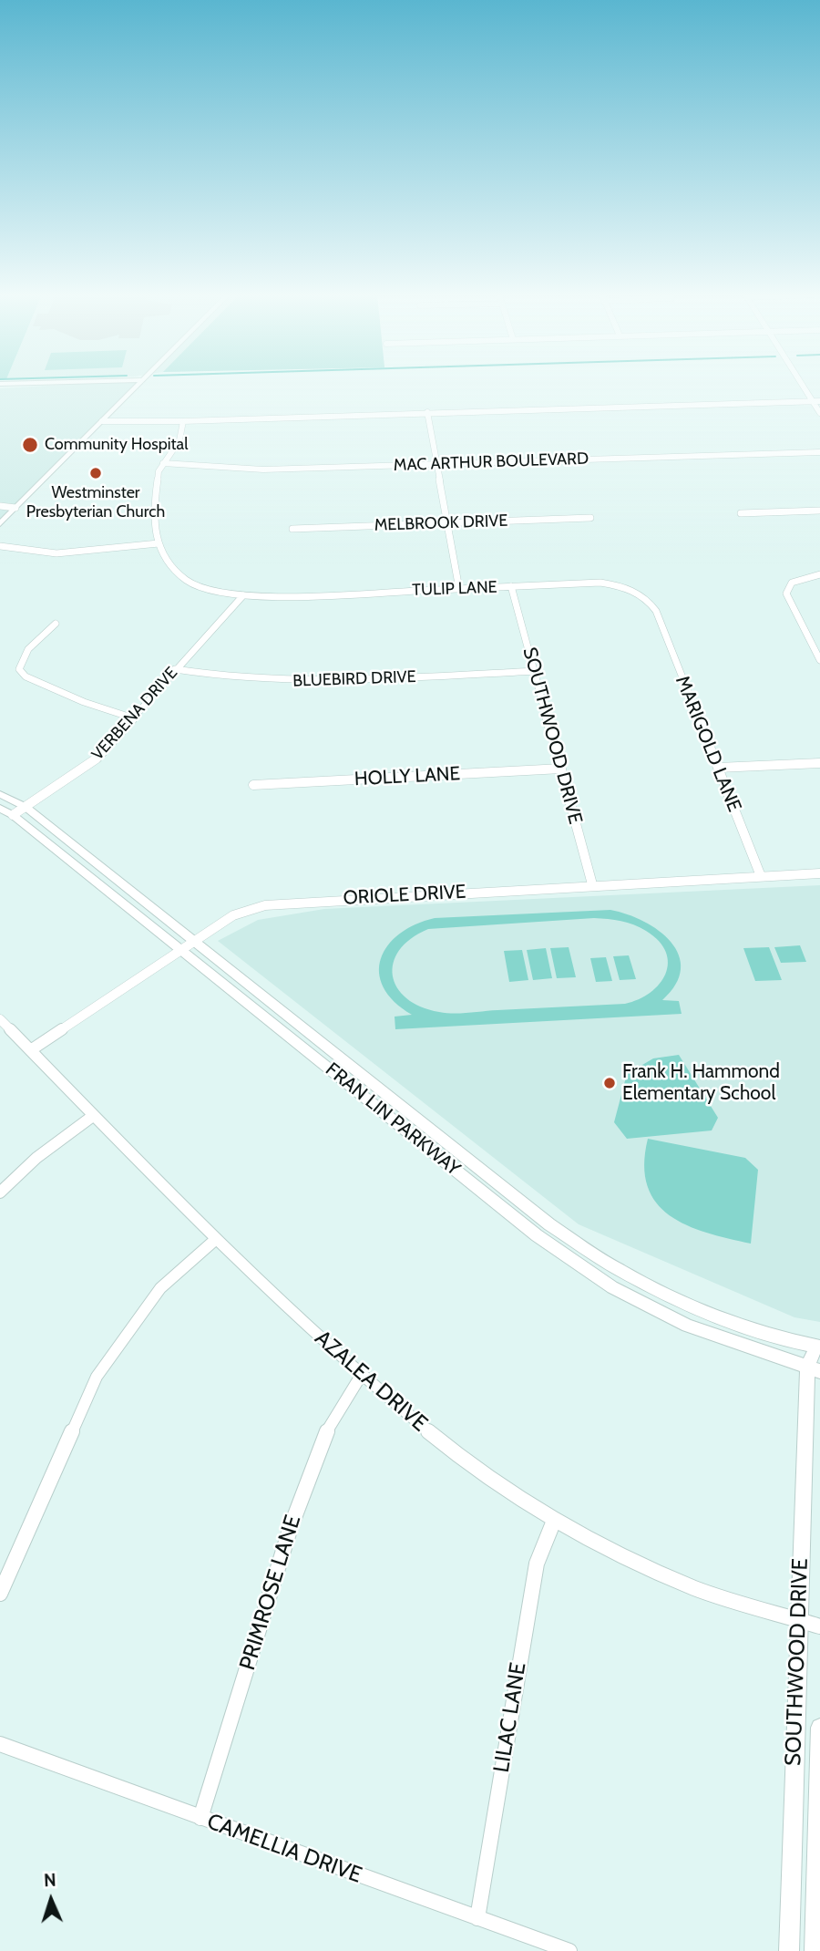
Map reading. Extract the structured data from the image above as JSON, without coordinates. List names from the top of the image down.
{
  "streets": {
    "street": [
      "MAC ARTHUR BOULEVARD",
      "MELBROOK DRIVE",
      "TULIP LANE",
      "BLUEBIRD DRIVE",
      "VERBENA DRIVE",
      "SOUTHWOOD DRIVE",
      "MARIGOLD LANE",
      "HOLLY LANE",
      "ORIOLE DRIVE",
      "FRAN LIN PARKWAY",
      "AZALEA DRIVE",
      "PRIMROSE LANE",
      "LILAC LANE",
      "CAMELLIA DRIVE"
    ]
  },
  "crossings": [
    ["TULIP LANE", "VERBENA DRIVE"],
    ["TULIP LANE", "SOUTHWOOD DRIVE"],
    ["TULIP LANE", "MARIGOLD LANE"],
    ["BLUEBIRD DRIVE", "VERBENA DRIVE"],
    ["BLUEBIRD DRIVE", "SOUTHWOOD DRIVE"],
    ["VERBENA DRIVE", "FRAN LIN PARKWAY"],
    ["SOUTHWOOD DRIVE", "HOLLY LANE"],
    ["SOUTHWOOD DRIVE", "ORIOLE DRIVE"],
    ["SOUTHWOOD DRIVE", "FRAN LIN PARKWAY"],
    ["SOUTHWOOD DRIVE", "AZALEA DRIVE"],
    ["MARIGOLD LANE", "ORIOLE DRIVE"],
    ["ORIOLE DRIVE", "FRAN LIN PARKWAY"],
    ["ORIOLE DRIVE", "AZALEA DRIVE"],
    ["AZALEA DRIVE", "PRIMROSE LANE"],
    ["AZALEA DRIVE", "LILAC LANE"],
    ["PRIMROSE LANE", "CAMELLIA DRIVE"],
    ["LILAC LANE", "CAMELLIA DRIVE"]
  ],
  "places": ["Community Hospital", "Westminster Presbyterian Church", "Frank H. Hammond Elementary School"],
  "north": "top"
}
